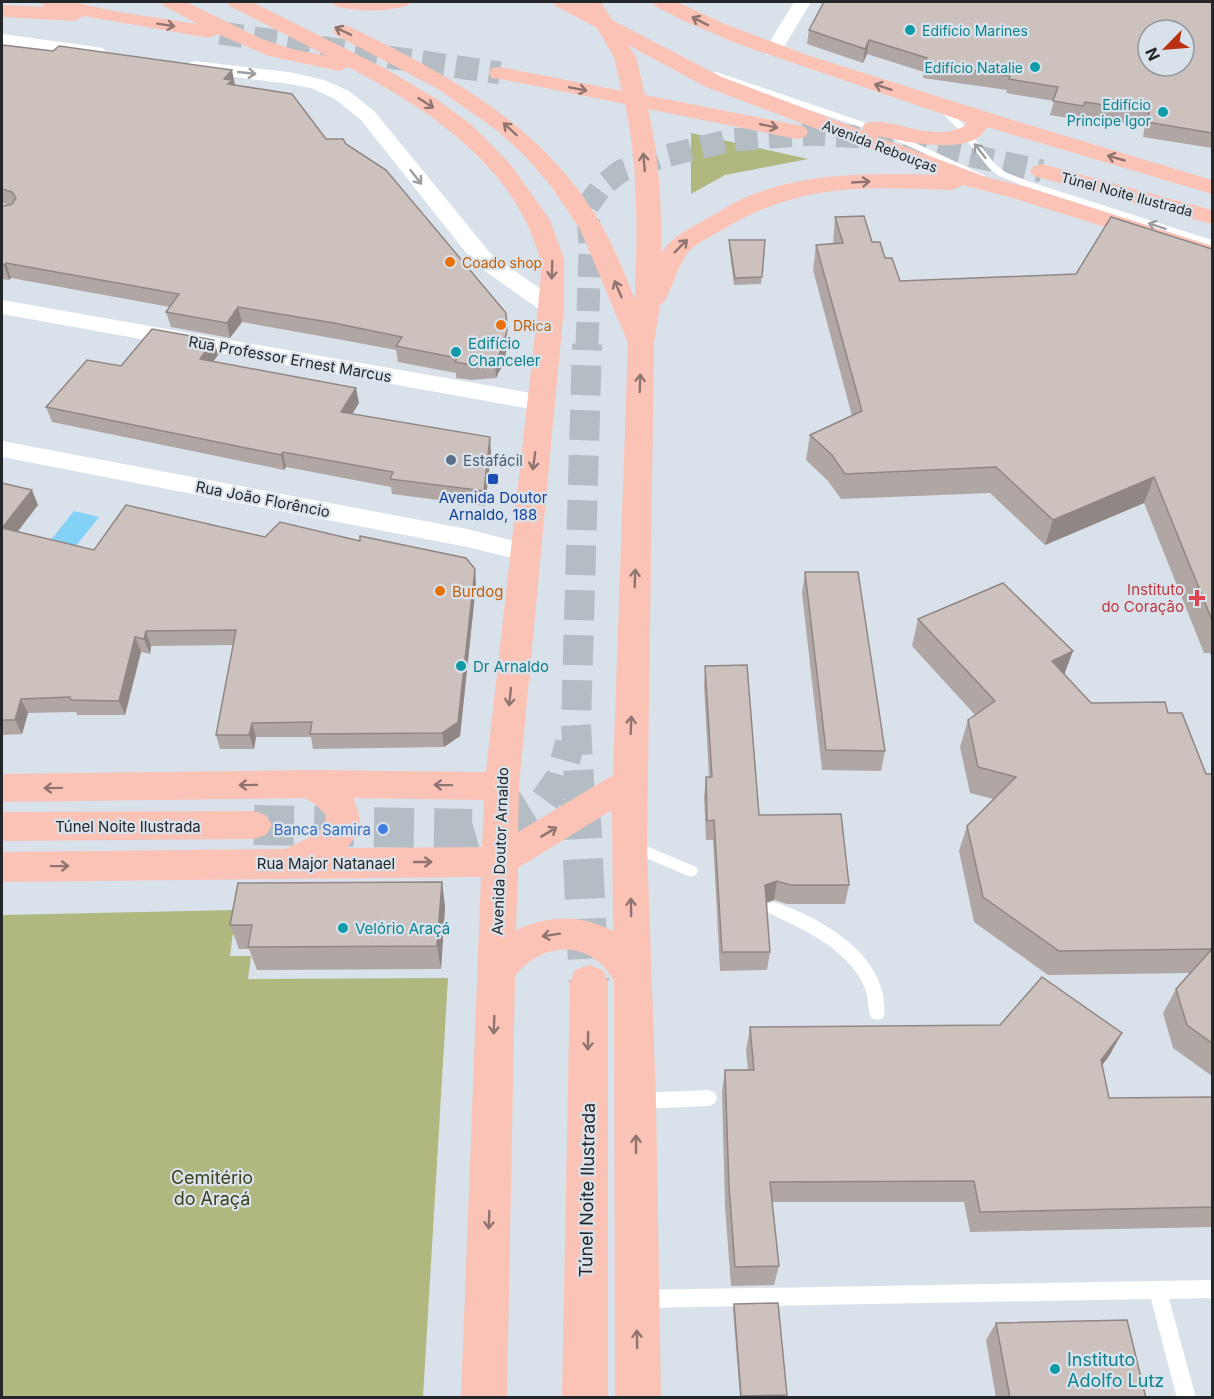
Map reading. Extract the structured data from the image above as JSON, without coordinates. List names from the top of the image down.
{
  "streets": {
    "main road": [
      "Avenida Rebouças",
      "Túnel Noite Ilustrada",
      "Avenida Doutor Arnaldo",
      "Rua Major Natanael"
    ],
    "street": ["Rua Professor Ernest Marcus", "Rua João Florêncio"]
  },
  "crossings": [
    ["Rua Professor Ernest Marcus", "Avenida Doutor Arnaldo"],
    ["Rua João Florêncio", "Avenida Doutor Arnaldo"],
    ["Avenida Doutor Arnaldo", "Rua Major Natanael"]
  ],
  "parks": ["Cemitério do Araçá"],
  "places": {
    "other": [
      "Edifício Marines",
      "Edifício Natalie",
      "Edifício Principe Igor",
      "Coado shop",
      "DRica",
      "Edifício Chanceler",
      "Estafácil",
      "Burdog",
      "Dr Arnaldo",
      "Banca Samira",
      "Velório Araçá",
      "Instituto Adolfo Lutz"
    ],
    "transit": ["Avenida Doutor Arnaldo, 188"],
    "health": ["Instituto do Coração"]
  },
  "north": "bottom left"
}
